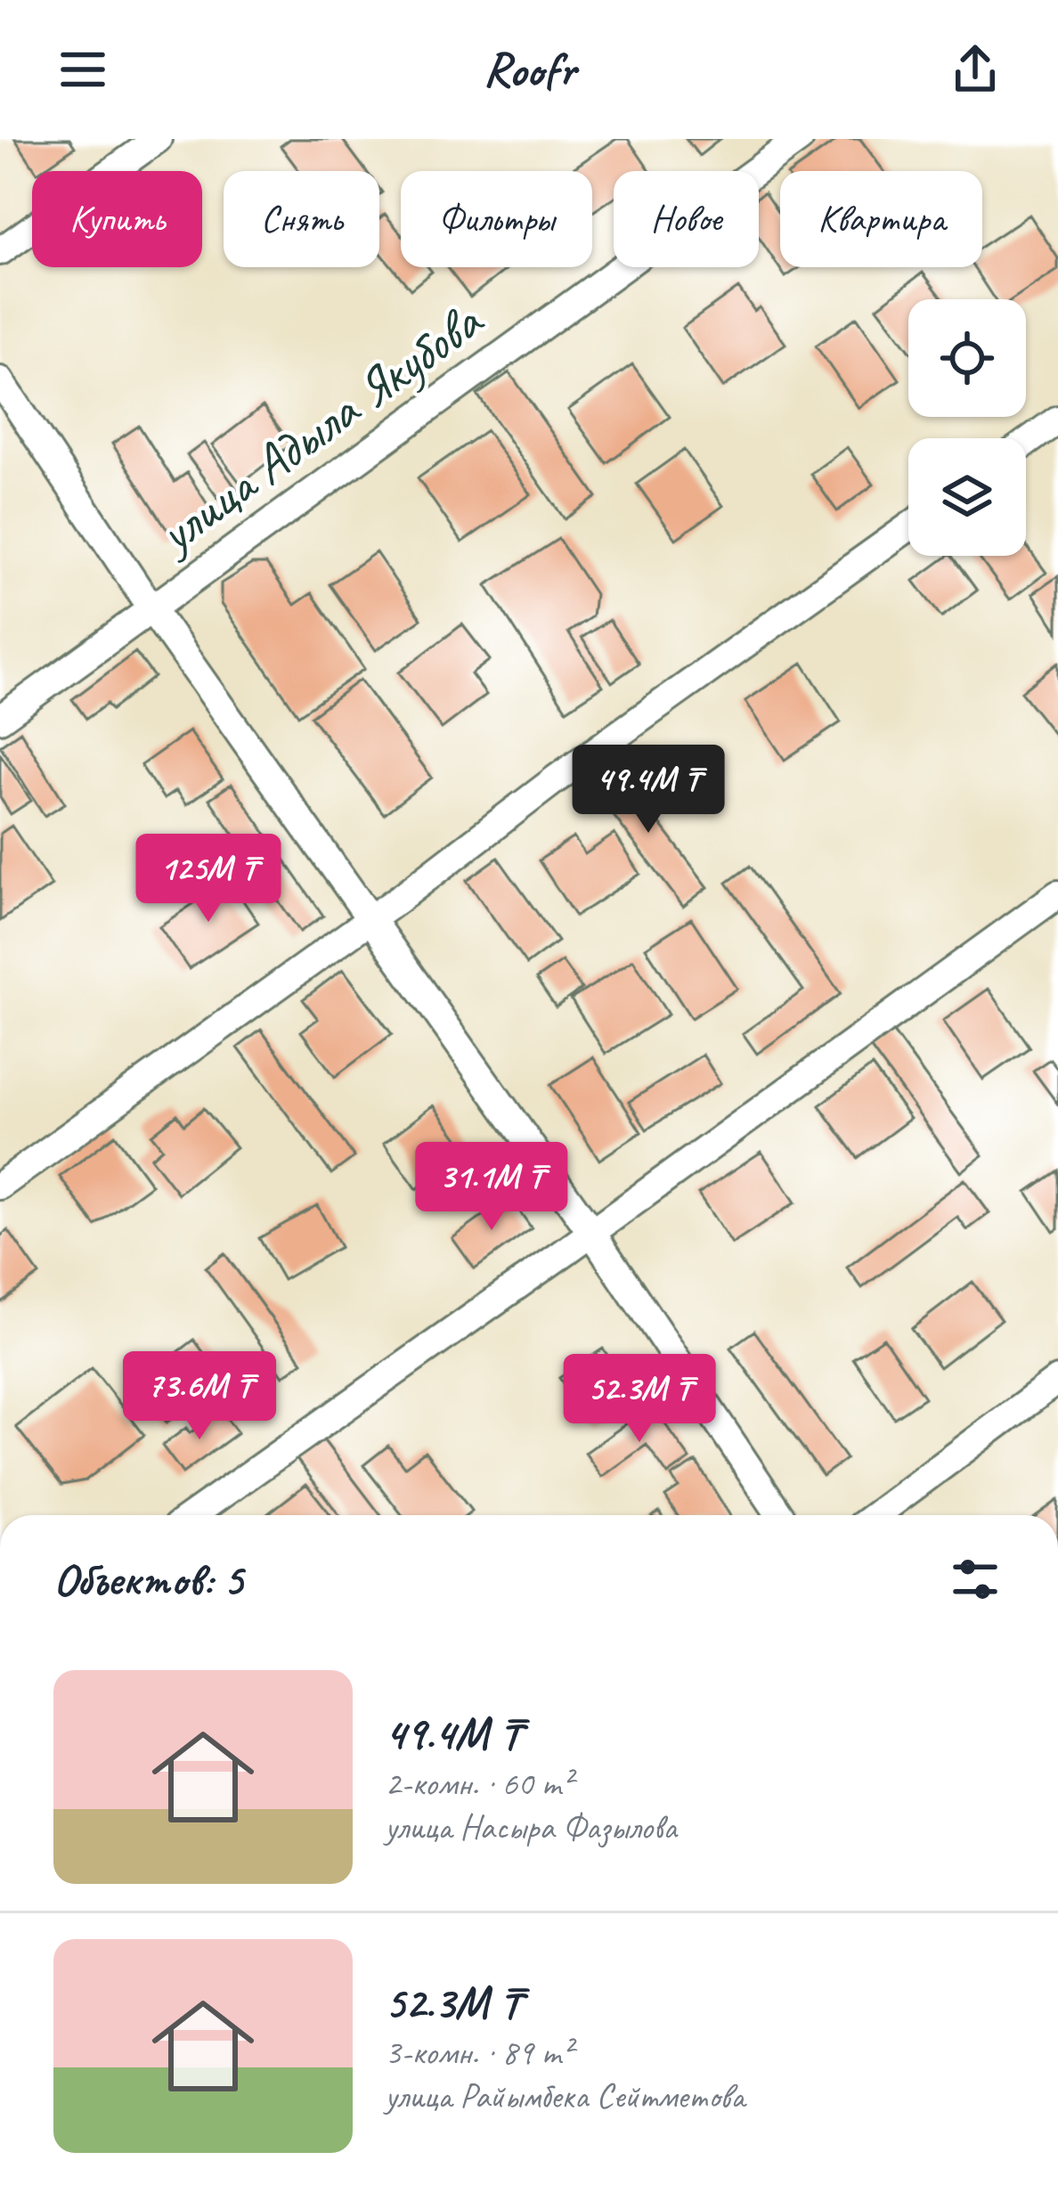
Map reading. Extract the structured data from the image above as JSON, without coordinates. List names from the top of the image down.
{
  "streets": {
    "street": ["улица Адыла Якубова"]
  },
  "page": {
    "header": "Roofr",
    "chip": [
      "Купить",
      "Снять",
      "Фильтры",
      "Новое",
      "Квартира"
    ],
    "price": [
      "49.4M ₸",
      "125M ₸",
      "31.1M ₸",
      "73.6M ₸",
      "52.3M ₸"
    ],
    "heading": "Объектов: 5",
    "list": [
      {
        "name": "49.4M ₸",
        "note": "2-комн. · 60 m² · улица Насыра Фазылова"
      },
      {
        "name": "52.3M ₸",
        "note": "3-комн. · 89 m² · улица Райымбека Сейтметова"
      }
    ]
  }
}
